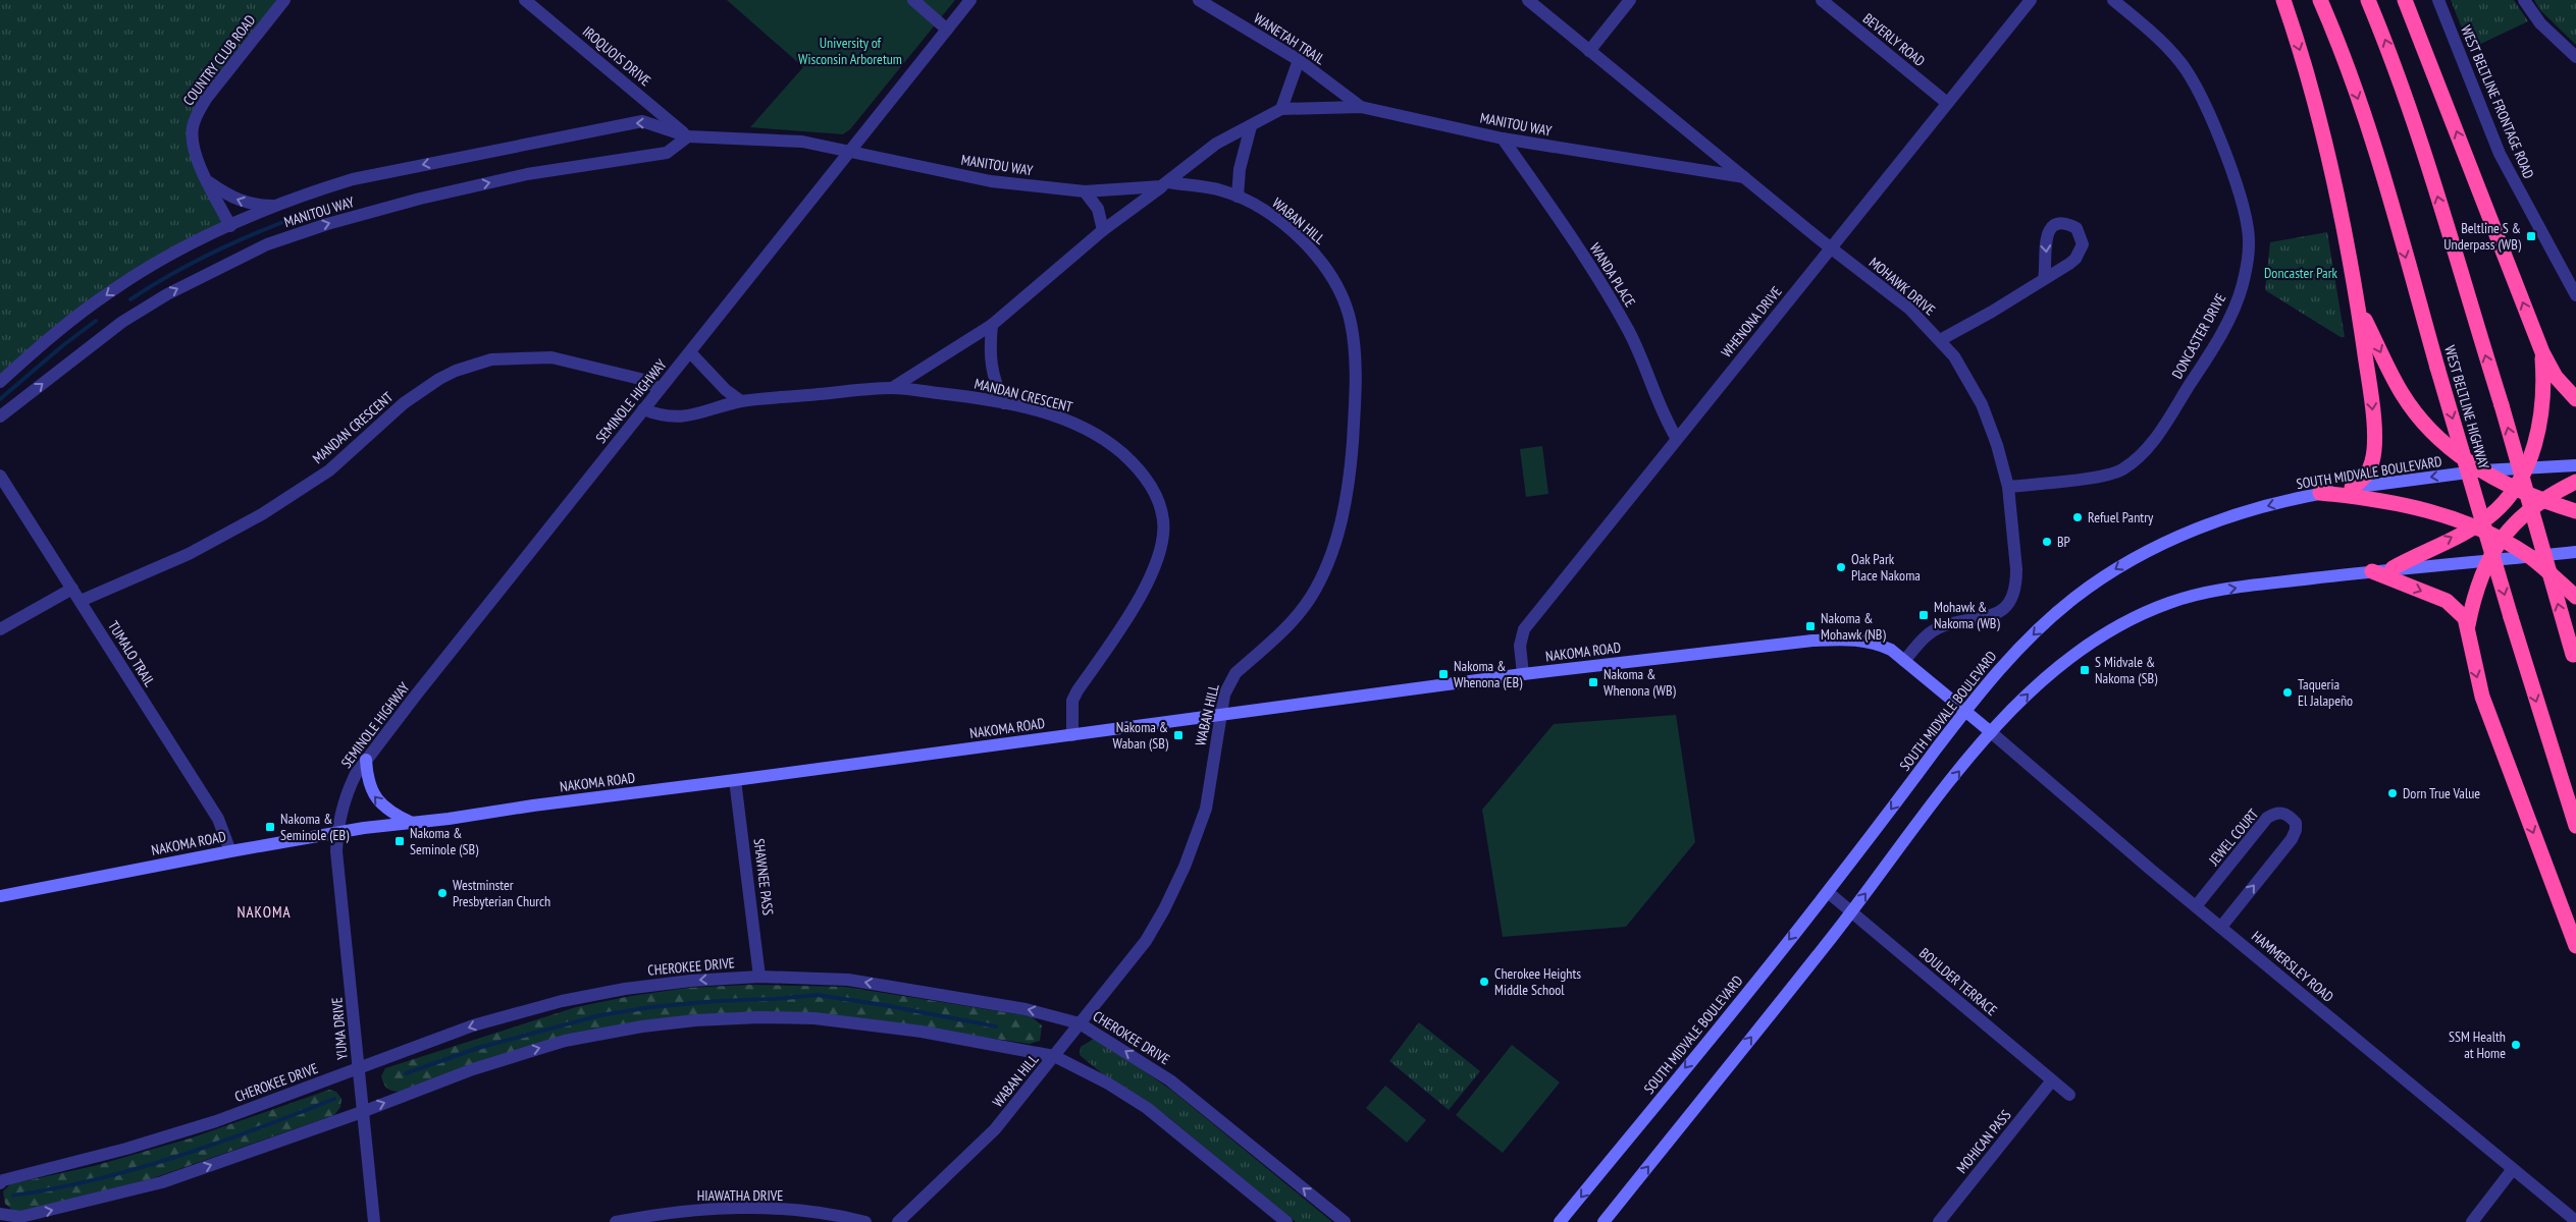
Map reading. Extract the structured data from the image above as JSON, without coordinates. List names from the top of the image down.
{
  "streets": {
    "highway": ["WEST BELTLINE HIGHWAY"],
    "main road": ["SOUTH MIDVALE BOULEVARD", "NAKOMA ROAD"],
    "street": [
      "WANETAH TRAIL",
      "BEVERLY ROAD",
      "IROQUOIS DRIVE",
      "COUNTRY CLUB ROAD",
      "WEST BELTLINE FRONTAGE ROAD",
      "MANITOU WAY",
      "WABAN HILL",
      "WANDA PLACE",
      "MOHAWK DRIVE",
      "WHENONA DRIVE",
      "DONCASTER DRIVE",
      "MANDAN CRESCENT",
      "SEMINOLE HIGHWAY",
      "TUMALO TRAIL",
      "JEWEL COURT",
      "SHAWNEE PASS",
      "CHEROKEE DRIVE",
      "HAMMERSLEY ROAD",
      "BOULDER TERRACE",
      "YUMA DRIVE",
      "MOHICAN PASS",
      "HIAWATHA DRIVE"
    ]
  },
  "crossings": [
    ["WANETAH TRAIL", "MANITOU WAY"],
    ["BEVERLY ROAD", "WHENONA DRIVE"],
    ["IROQUOIS DRIVE", "MANITOU WAY"],
    ["COUNTRY CLUB ROAD", "MANITOU WAY"],
    ["MANITOU WAY", "WABAN HILL"],
    ["MANITOU WAY", "WANDA PLACE"],
    ["MANITOU WAY", "MOHAWK DRIVE"],
    ["MANITOU WAY", "SEMINOLE HIGHWAY"],
    ["WABAN HILL", "NAKOMA ROAD"],
    ["WABAN HILL", "CHEROKEE DRIVE"],
    ["WANDA PLACE", "WHENONA DRIVE"],
    ["MOHAWK DRIVE", "WHENONA DRIVE"],
    ["MOHAWK DRIVE", "DONCASTER DRIVE"],
    ["MOHAWK DRIVE", "NAKOMA ROAD"],
    ["WHENONA DRIVE", "NAKOMA ROAD"],
    ["MANDAN CRESCENT", "SEMINOLE HIGHWAY"],
    ["MANDAN CRESCENT", "NAKOMA ROAD"],
    ["MANDAN CRESCENT", "TUMALO TRAIL"],
    ["SEMINOLE HIGHWAY", "NAKOMA ROAD"],
    ["SEMINOLE HIGHWAY", "YUMA DRIVE"],
    ["SOUTH MIDVALE BOULEVARD", "NAKOMA ROAD"],
    ["SOUTH MIDVALE BOULEVARD", "BOULDER TERRACE"],
    ["NAKOMA ROAD", "TUMALO TRAIL"],
    ["NAKOMA ROAD", "SHAWNEE PASS"],
    ["NAKOMA ROAD", "HAMMERSLEY ROAD"],
    ["NAKOMA ROAD", "YUMA DRIVE"],
    ["JEWEL COURT", "HAMMERSLEY ROAD"],
    ["SHAWNEE PASS", "CHEROKEE DRIVE"],
    ["CHEROKEE DRIVE", "YUMA DRIVE"],
    ["BOULDER TERRACE", "MOHICAN PASS"]
  ],
  "districts": ["NAKOMA"],
  "parks": ["University of Wisconsin Arboretum", "Doncaster Park"],
  "places": {
    "transit": [
      "Beltline S & Underpass (WB)",
      "Mohawk & Nakoma (WB)",
      "Nakoma & Mohawk (NB)",
      "S Midvale & Nakoma (SB)",
      "Nakoma & Whenona (EB)",
      "Nakoma & Whenona (WB)",
      "Nakoma & Waban (SB)",
      "Nakoma & Seminole (EB)",
      "Nakoma & Seminole (SB)"
    ],
    "other": [
      "Refuel Pantry",
      "BP",
      "Oak Park Place Nakoma",
      "Taqueria El Jalapeño",
      "Dorn True Value",
      "Westminster Presbyterian Church",
      "Cherokee Heights Middle School",
      "SSM Health at Home"
    ]
  }
}
